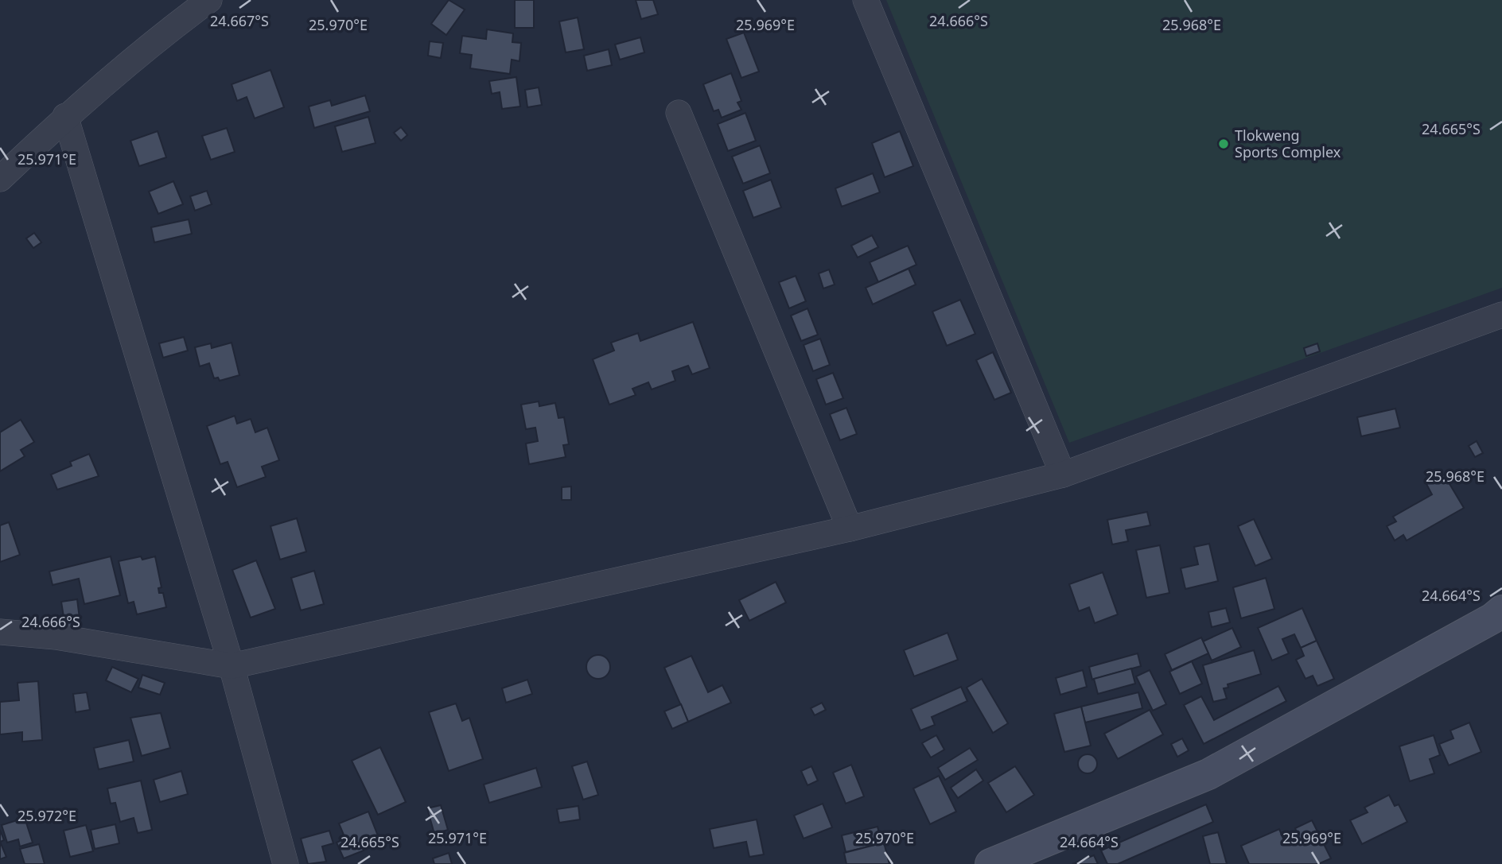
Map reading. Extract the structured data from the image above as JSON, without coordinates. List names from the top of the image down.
{
  "places": ["Tlokweng Sports Complex"],
  "coordinates": [
    "24.667°S",
    "24.666°S",
    "25.970°E",
    "25.969°E",
    "25.968°E",
    "24.665°S",
    "25.971°E",
    "24.664°S",
    "25.972°E"
  ]
}
